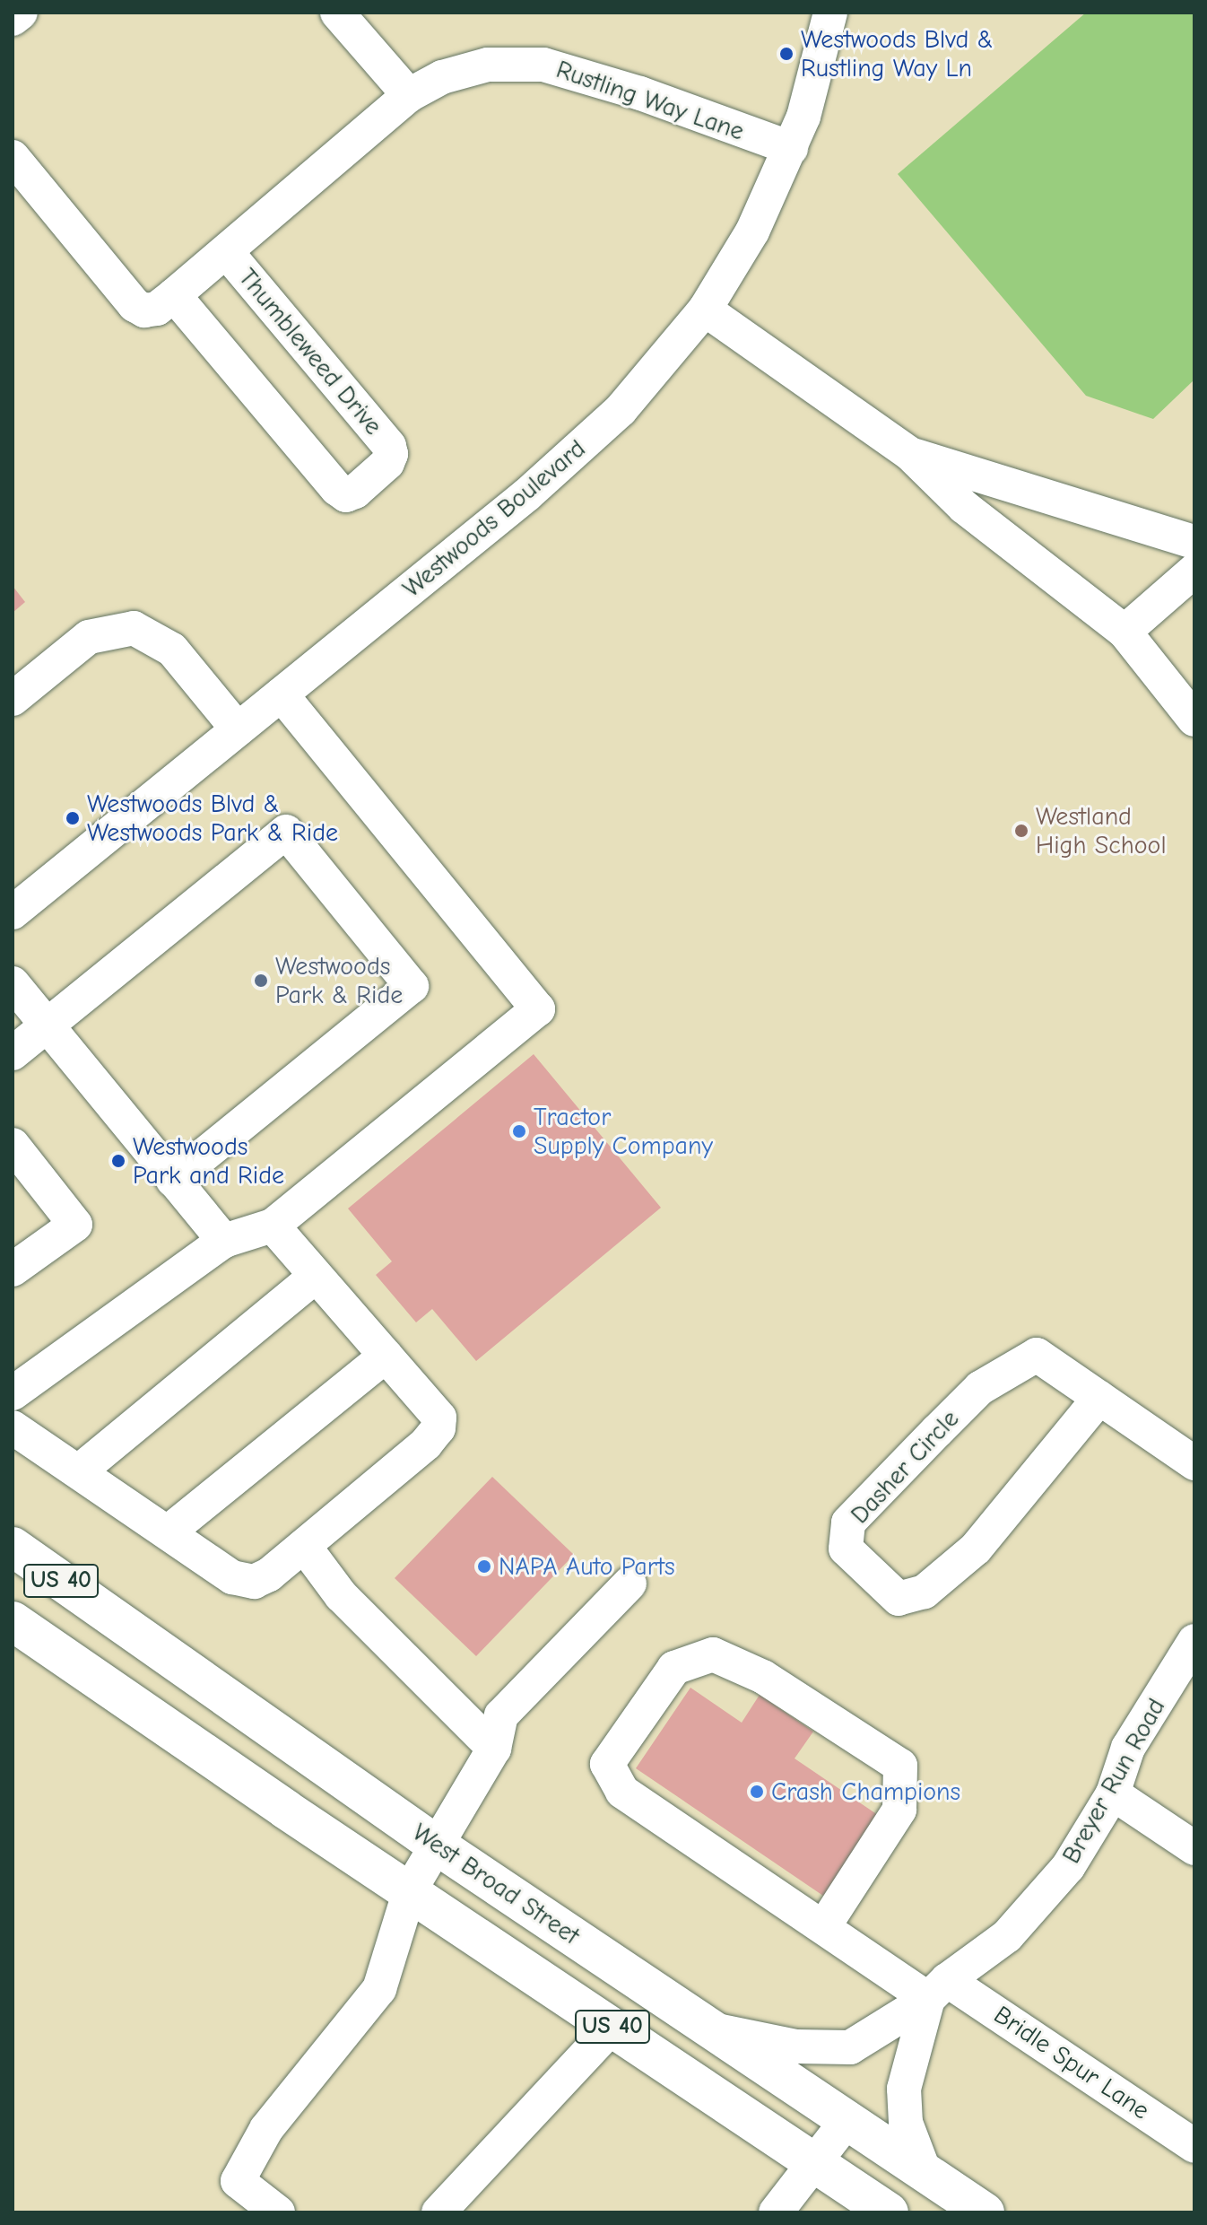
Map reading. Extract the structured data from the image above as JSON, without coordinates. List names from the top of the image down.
{
  "streets": {
    "main road": ["US 40", "West Broad Street"],
    "street": [
      "Rustling Way Lane",
      "Thumbleweed Drive",
      "Westwoods Boulevard",
      "Dasher Circle",
      "Breyer Run Road",
      "Bridle Spur Lane"
    ]
  },
  "crossings": [
    ["Rustling Way Lane", "Thumbleweed Drive"],
    ["Rustling Way Lane", "Westwoods Boulevard"],
    ["Breyer Run Road", "West Broad Street"],
    ["Breyer Run Road", "Bridle Spur Lane"]
  ],
  "places": [
    "Westwoods Blvd & Rustling Way Ln",
    "Westwoods Blvd & Westwoods Park & Ride",
    "Westland High School",
    "Westwoods Park & Ride",
    "Tractor Supply Company",
    "Westwoods Park and Ride",
    "NAPA Auto Parts",
    "Crash Champions"
  ]
}
